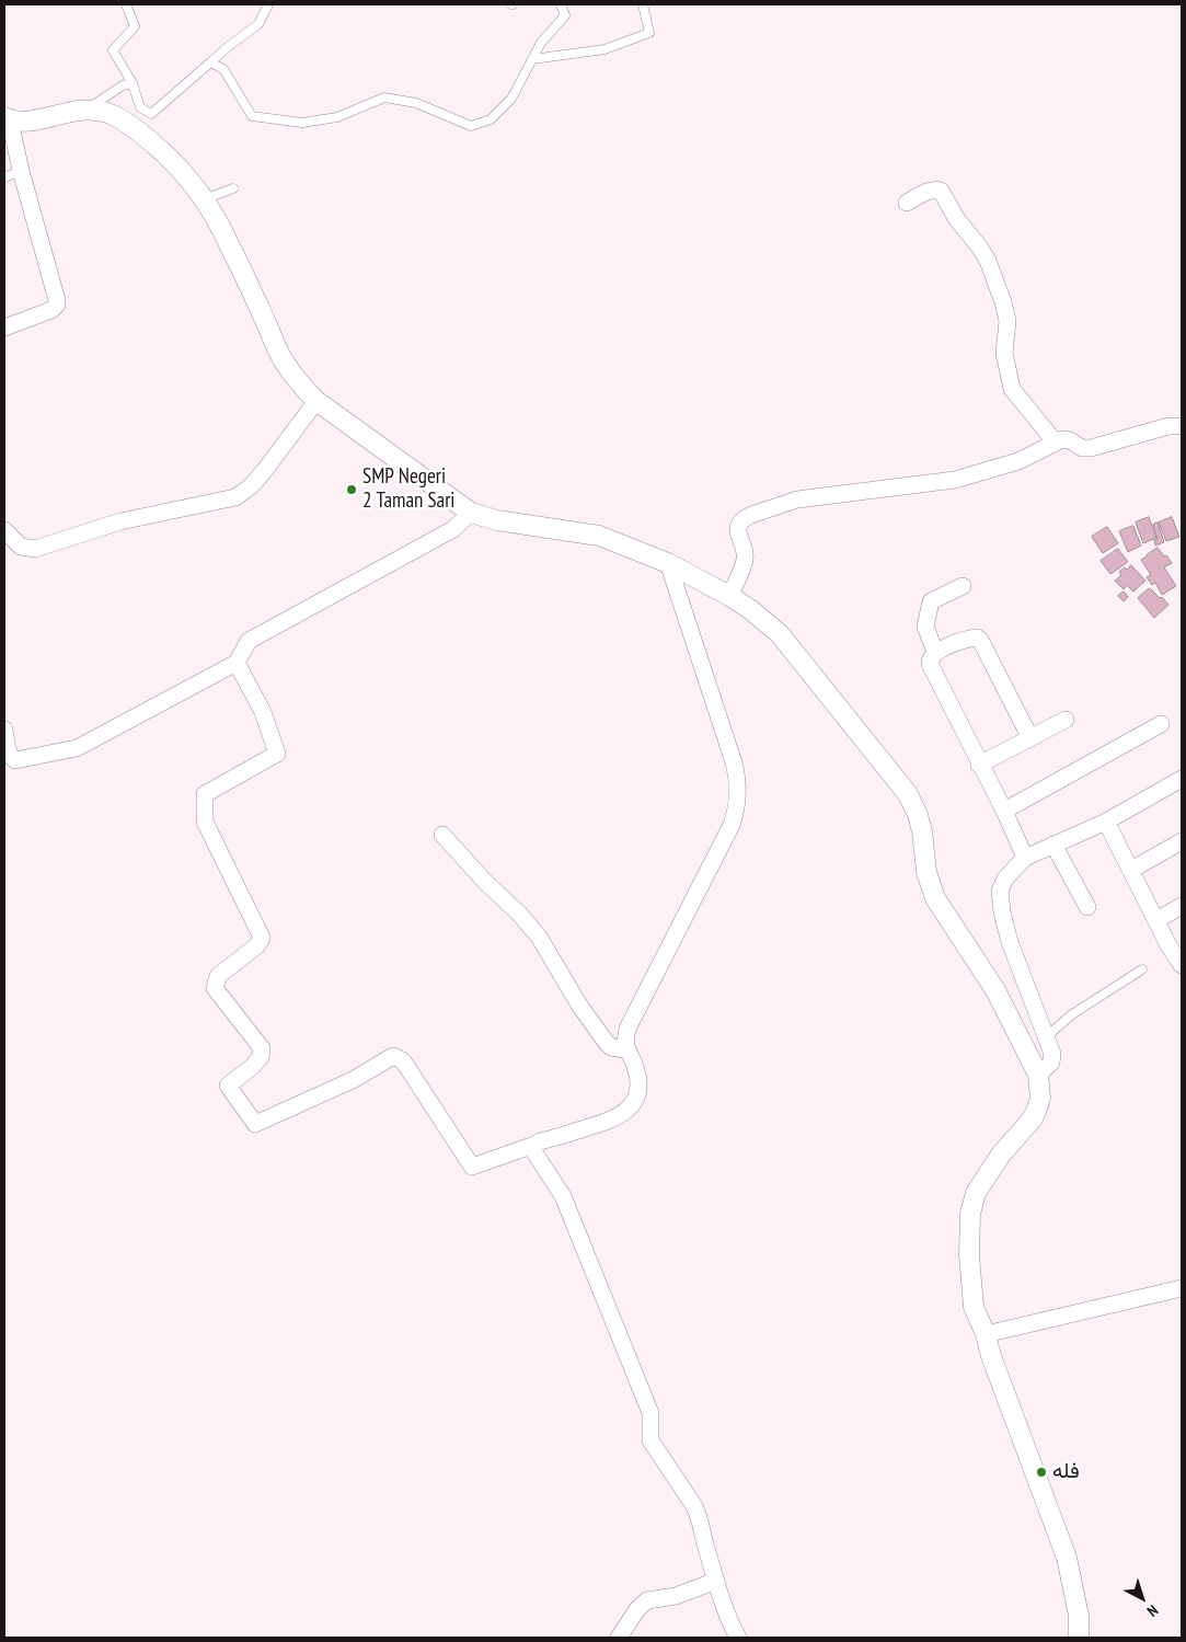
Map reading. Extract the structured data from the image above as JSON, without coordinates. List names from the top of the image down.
{
  "places": ["SMP Negeri 2 Taman Sari", "فله"],
  "north": "bottom right"
}
